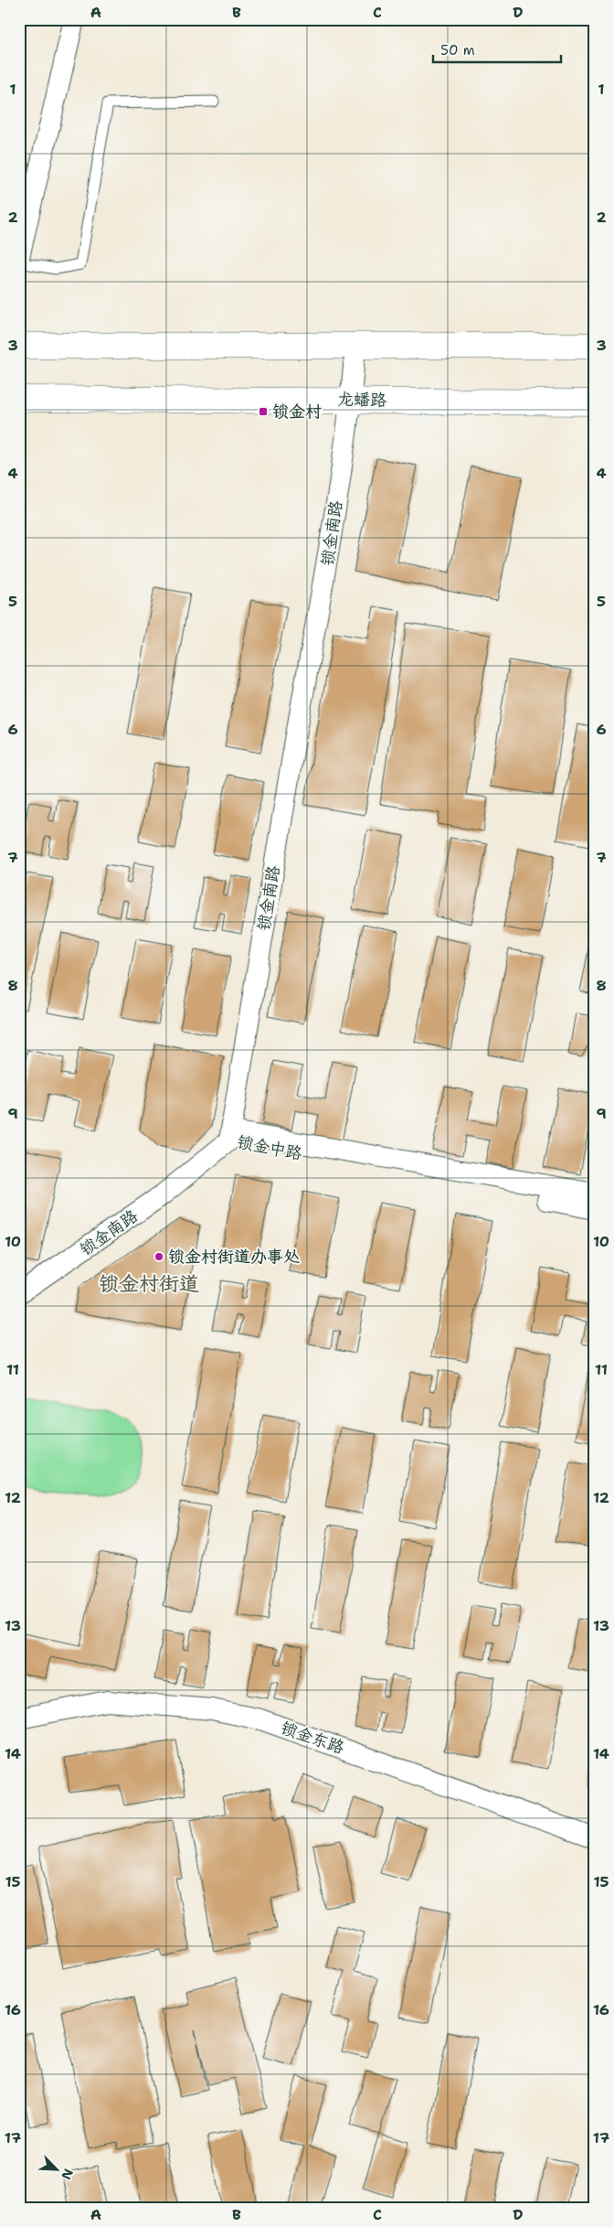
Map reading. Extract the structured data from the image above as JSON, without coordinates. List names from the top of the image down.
{
  "streets": {
    "main road": ["龙蟠路"],
    "street": ["锁金南路", "锁金中路", "锁金东路"]
  },
  "crossings": [
    ["龙蟠路", "锁金南路"],
    ["锁金南路", "锁金中路"]
  ],
  "districts": ["锁金村街道"],
  "places": {
    "transit": ["锁金村"],
    "other": ["锁金村街道办事处"]
  },
  "scale_bar": "50 m",
  "north": "bottom right",
  "grid": {
    "columns": [
      "A",
      "B",
      "C",
      "D"
    ],
    "rows": [
      "1",
      "2",
      "3",
      "4",
      "5",
      "6",
      "7",
      "8",
      "9",
      "10",
      "11",
      "12",
      "13",
      "14",
      "15",
      "16",
      "17"
    ]
  }
}
